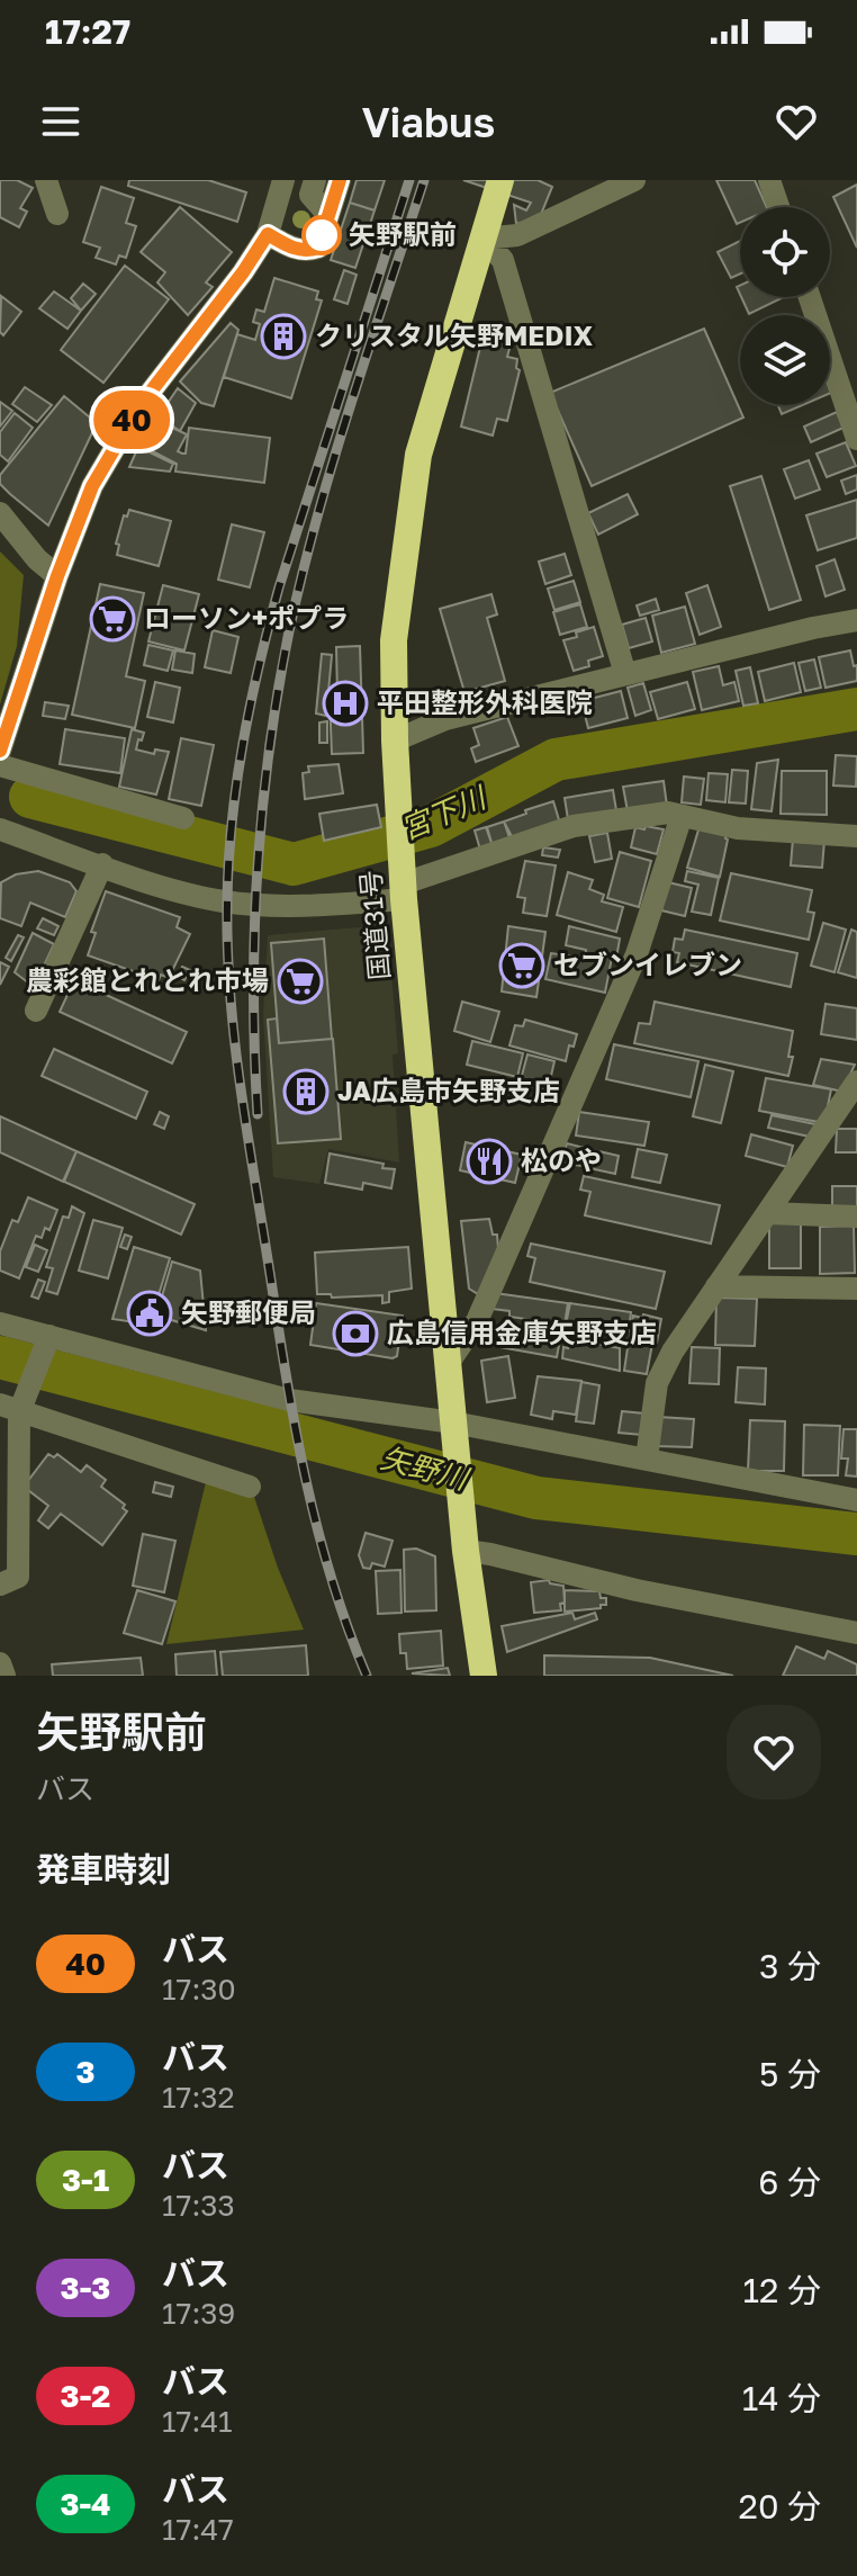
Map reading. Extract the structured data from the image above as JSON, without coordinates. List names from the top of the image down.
{
  "streets": {
    "highway": ["国道31号"]
  },
  "water": ["宮下川", "矢野川"],
  "places": {
    "other": ["矢野駅前"],
    "building": ["クリスタル矢野MEDIX", "JA広島市矢野支店"],
    "supermarket": ["ローソン+ポプラ", "セブンイレブン", "農彩館とれとれ市場"],
    "hospital": ["平田整形外科医院"],
    "restaurant": ["松のや"],
    "public building": ["矢野郵便局"],
    "bank": ["広島信用金庫矢野支店"]
  },
  "lines": ["bus line 40"],
  "page": {
    "status": "17:27",
    "header": "Viabus",
    "on_map": "40",
    "heading": [
      ["矢野駅前", "バス"],
      "発車時刻"
    ],
    "list": [
      {
        "mark": "40",
        "name": "バス",
        "note": "17:30",
        "value": "3 分"
      },
      {
        "mark": "3",
        "name": "バス",
        "note": "17:32",
        "value": "5 分"
      },
      {
        "mark": "3-1",
        "name": "バス",
        "note": "17:33",
        "value": "6 分"
      },
      {
        "mark": "3-3",
        "name": "バス",
        "note": "17:39",
        "value": "12 分"
      },
      {
        "mark": "3-2",
        "name": "バス",
        "note": "17:41",
        "value": "14 分"
      },
      {
        "mark": "3-4",
        "name": "バス",
        "note": "17:47",
        "value": "20 分"
      }
    ]
  }
}
